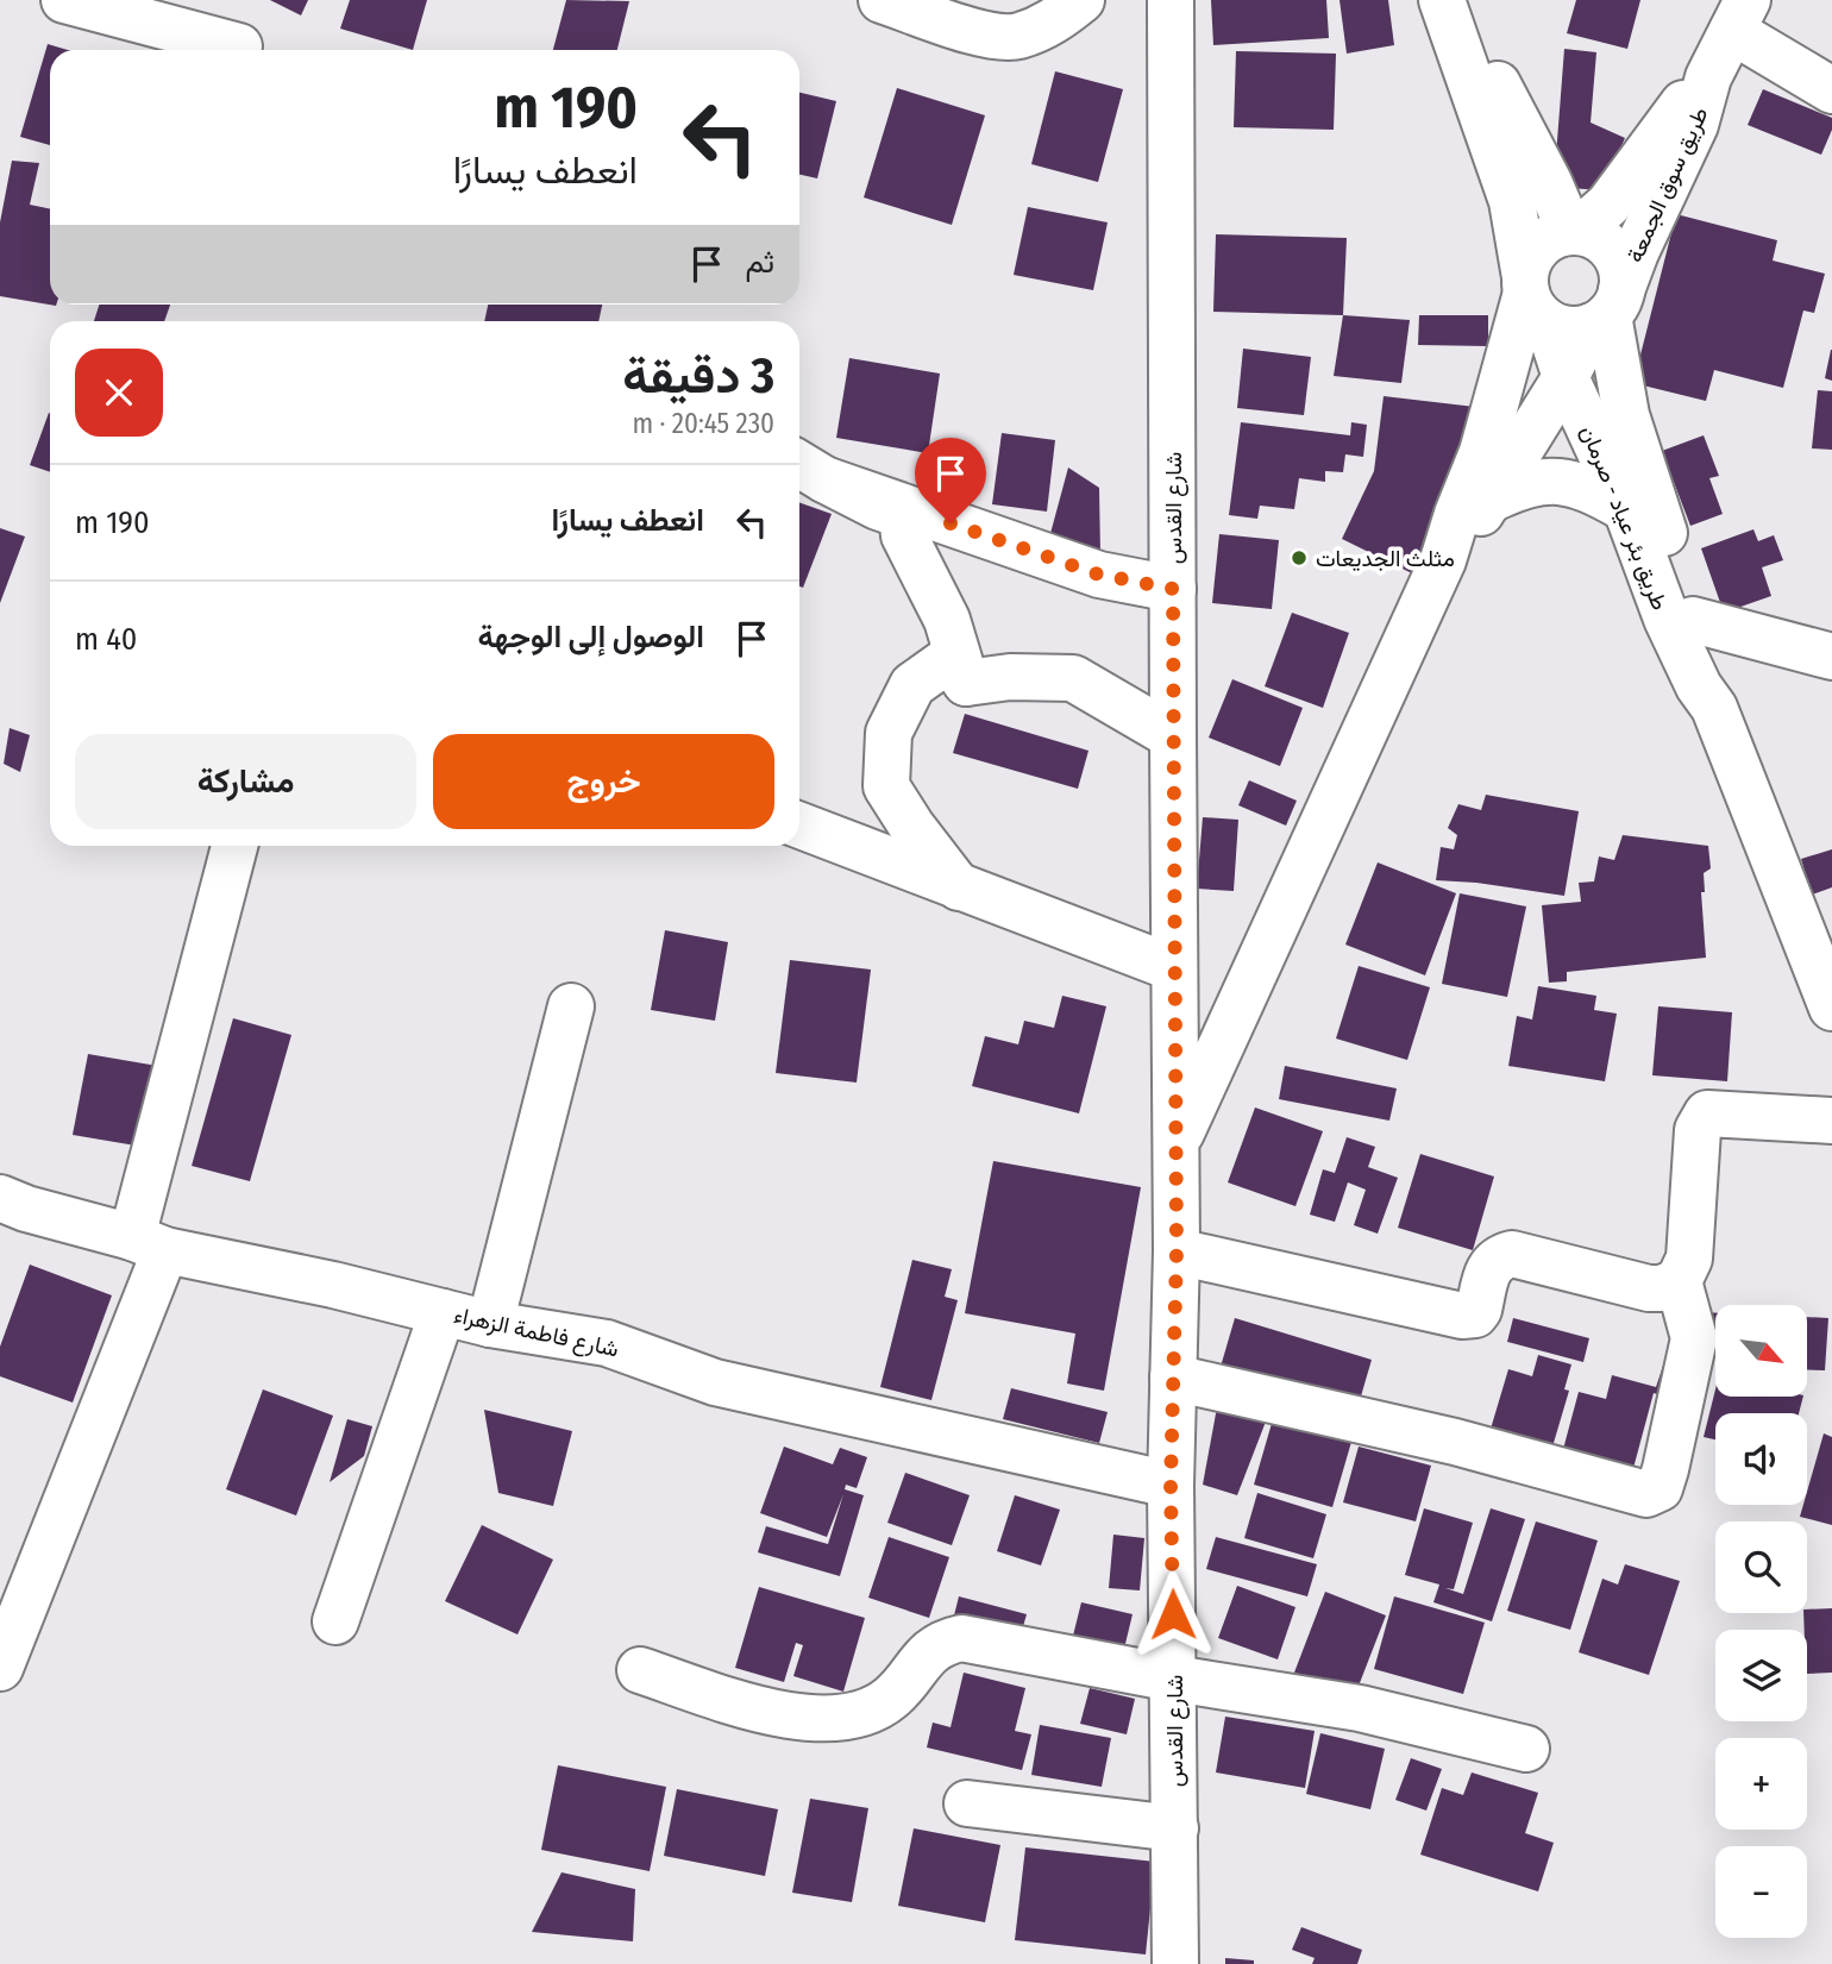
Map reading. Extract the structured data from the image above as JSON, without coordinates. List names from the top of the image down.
{
  "streets": {
    "main road": [
      "طريق سوق الجمعة",
      "شارع القدس",
      "طريق بئر عياد - صرمان",
      "شارع فاطمة الزهراء"
    ]
  },
  "crossings": [
    ["طريق سوق الجمعة", "طريق بئر عياد - صرمان"],
    ["شارع القدس", "شارع فاطمة الزهراء"]
  ],
  "places": ["مثلث الجديعات"],
  "north": "bottom right",
  "page": {
    "turn": ["190 m", "انعطف يسارًا"],
    "then": "ثم",
    "heading": ["3 دقيقة", "230 m · 20:45"],
    "list": [
      {
        "name": "انعطف يسارًا",
        "value": "190 m"
      },
      {
        "name": "الوصول إلى الوجهة",
        "value": "40 m"
      }
    ],
    "buttons": ["خروج", "مشاركة"],
    "map_buttons": ["+", "−"]
  }
}
